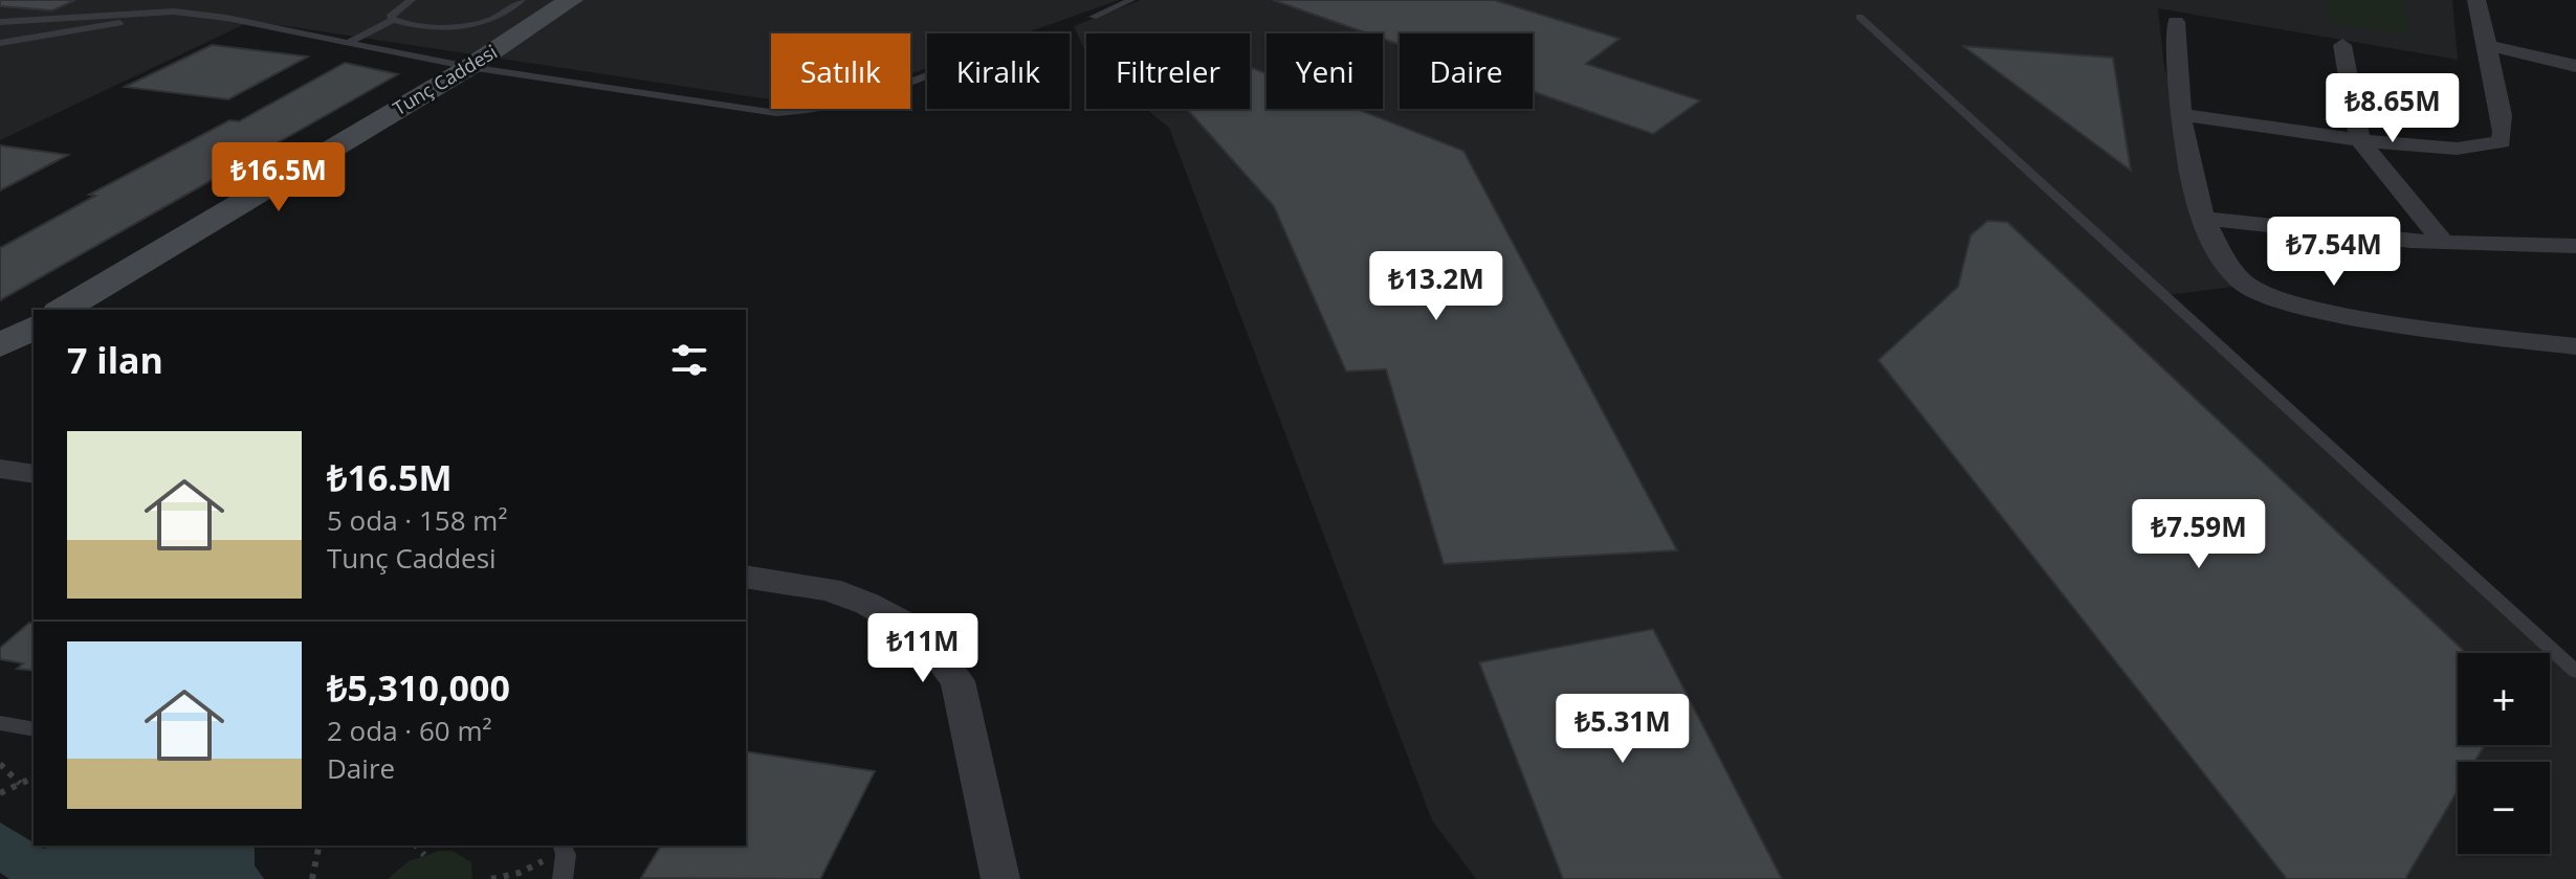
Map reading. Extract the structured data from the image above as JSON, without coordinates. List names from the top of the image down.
{
  "streets": {
    "main road": ["Tunç Caddesi"]
  },
  "page": {
    "chip": [
      "Satılık",
      "Kiralık",
      "Filtreler",
      "Yeni",
      "Daire"
    ],
    "price": [
      "₺8.65M",
      "₺16.5M",
      "₺7.54M",
      "₺13.2M",
      "₺7.59M",
      "₺11M",
      "₺5.31M"
    ],
    "heading": "7 ilan",
    "list": [
      {
        "name": "₺16.5M",
        "note": "5 oda · 158 m² · Tunç Caddesi"
      },
      {
        "name": "₺5,310,000",
        "note": "2 oda · 60 m² · Daire"
      }
    ],
    "map_buttons": ["+", "−"]
  }
}
